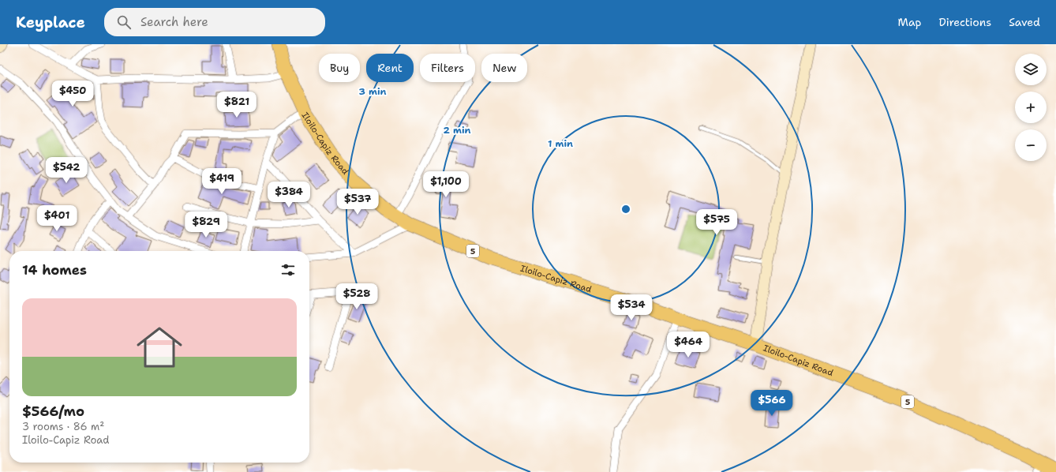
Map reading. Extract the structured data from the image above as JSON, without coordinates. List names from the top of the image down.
{
  "streets": {
    "highway": ["Iloilo-Capiz Road", "5"]
  },
  "page": {
    "header": "Keyplace",
    "search": "Search here",
    "nav": ["Map", "Directions", "Saved"],
    "map_buttons": ["+", "−"],
    "chip": [
      "Buy",
      "Rent",
      "Filters",
      "New"
    ],
    "price": [
      "$450",
      "$821",
      "$542",
      "$419",
      "$1,100",
      "$384",
      "$537",
      "$401",
      "$575",
      "$829",
      "$528",
      "$534",
      "$464",
      "$566"
    ],
    "heading": "14 homes",
    "list": [
      {
        "name": "$566/mo",
        "note": "3 rooms · 86 m² · Iloilo-Capiz Road"
      }
    ]
  },
  "rings": ["3 min", "2 min", "1 min"]
}
